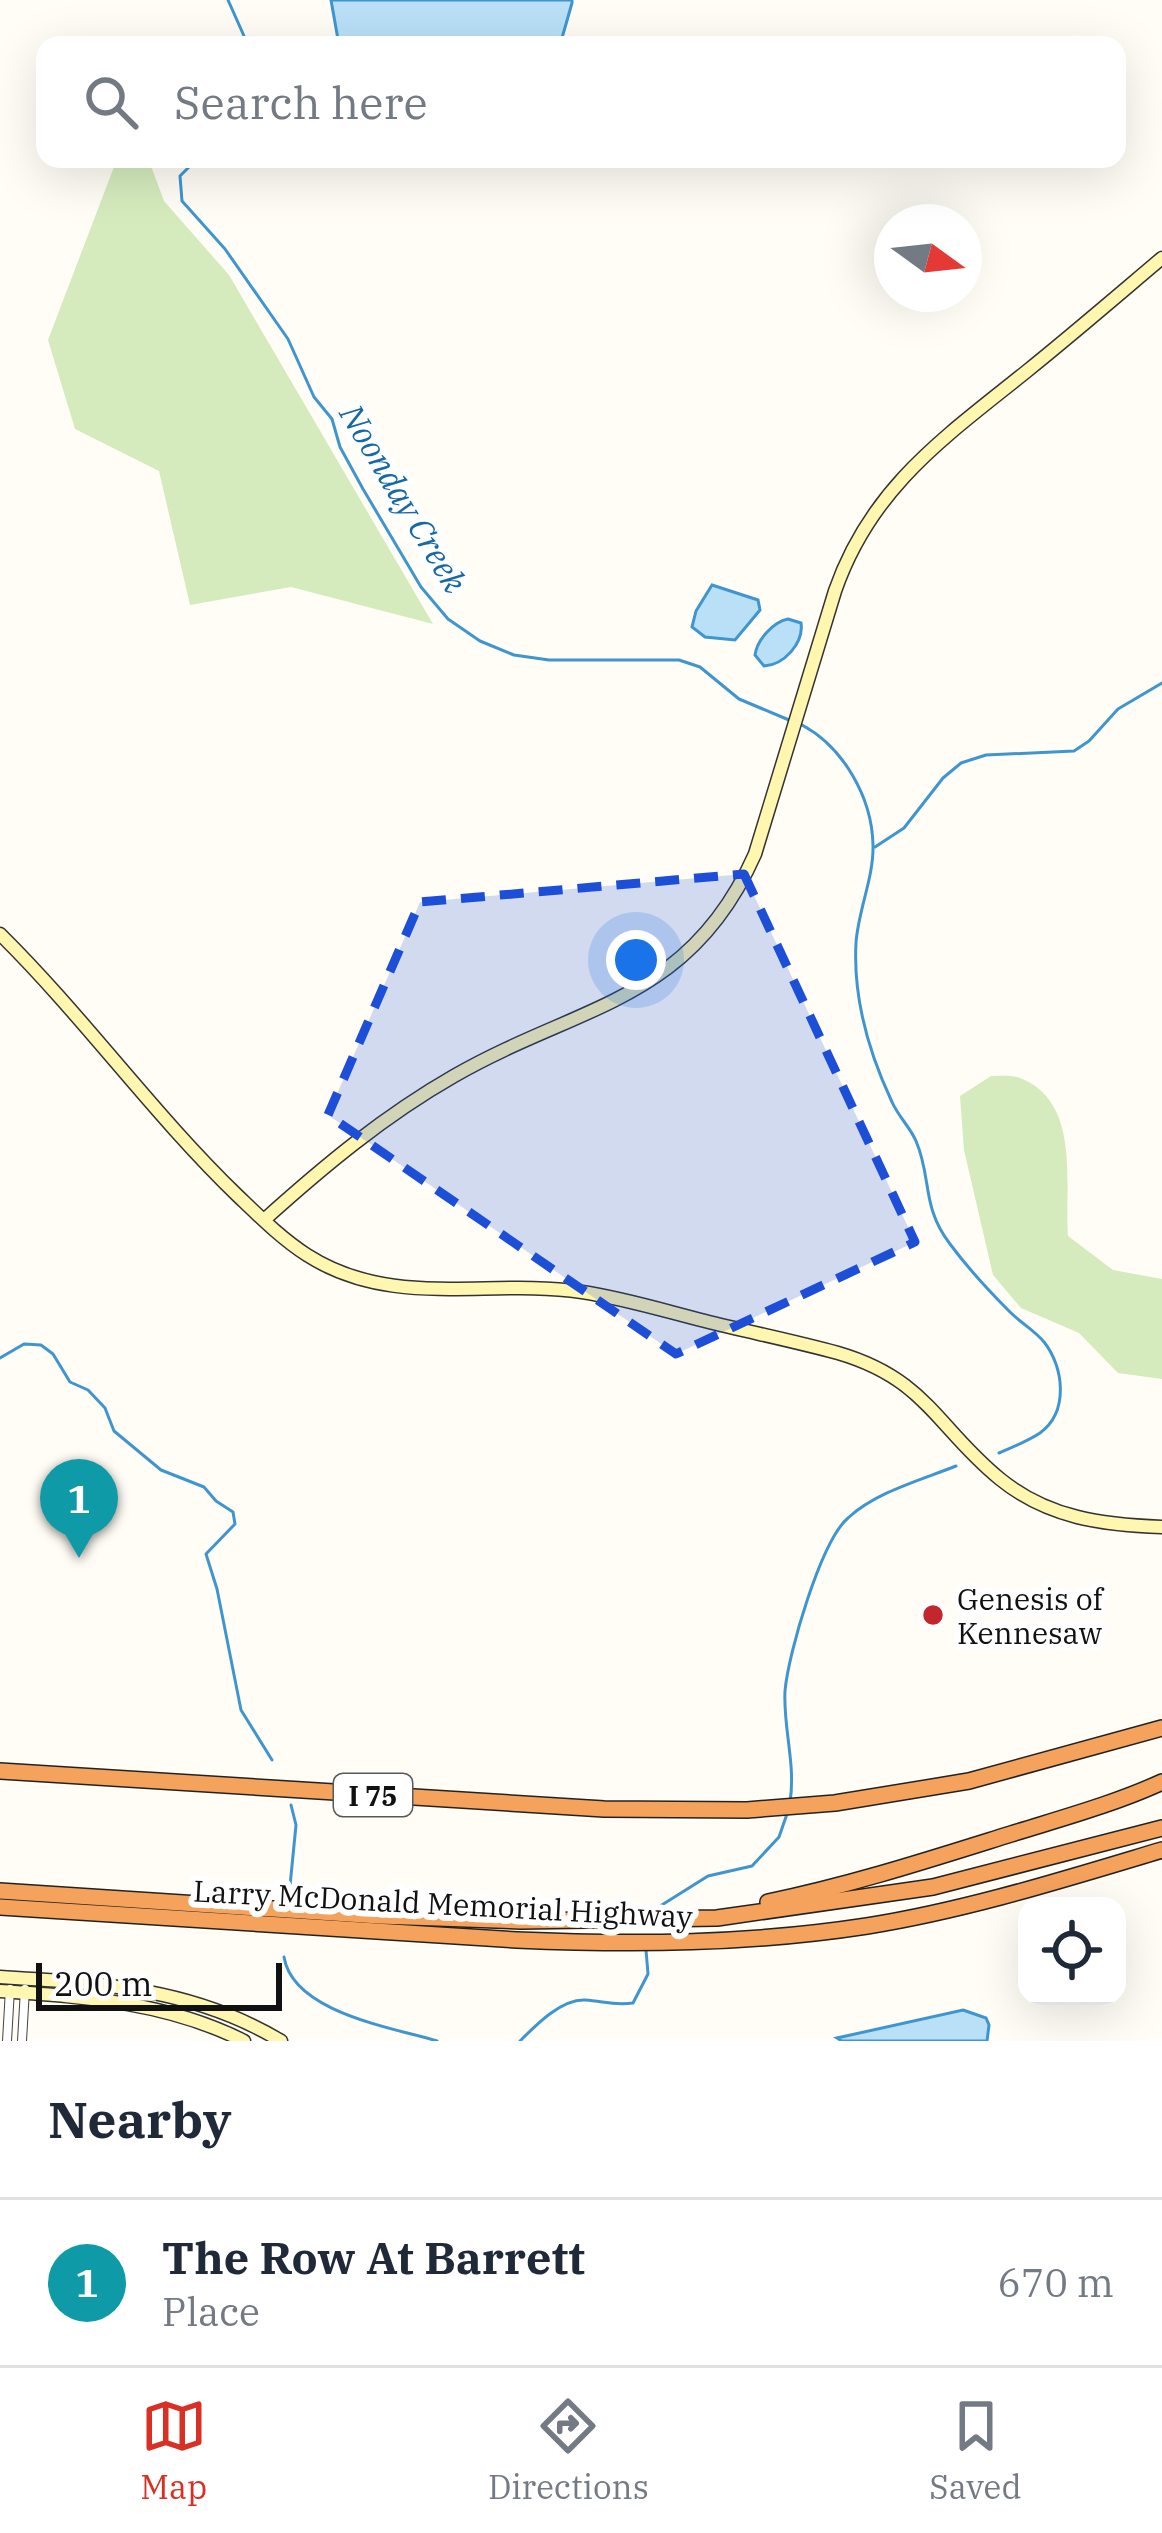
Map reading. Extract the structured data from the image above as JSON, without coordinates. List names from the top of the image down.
{
  "streets": {
    "highway": ["I 75", "Larry McDonald Memorial Highway"]
  },
  "water": ["Noonday Creek"],
  "places": ["Genesis of Kennesaw"],
  "scale_bar": "200 m",
  "north": "right",
  "page": {
    "search": "Search here",
    "pins": "1",
    "scale": "200 m",
    "heading": "Nearby",
    "list": [
      {
        "mark": "1",
        "name": "The Row At Barrett",
        "note": "Place",
        "value": "670 m"
      }
    ],
    "nav": ["Map", "Directions", "Saved"]
  }
}
